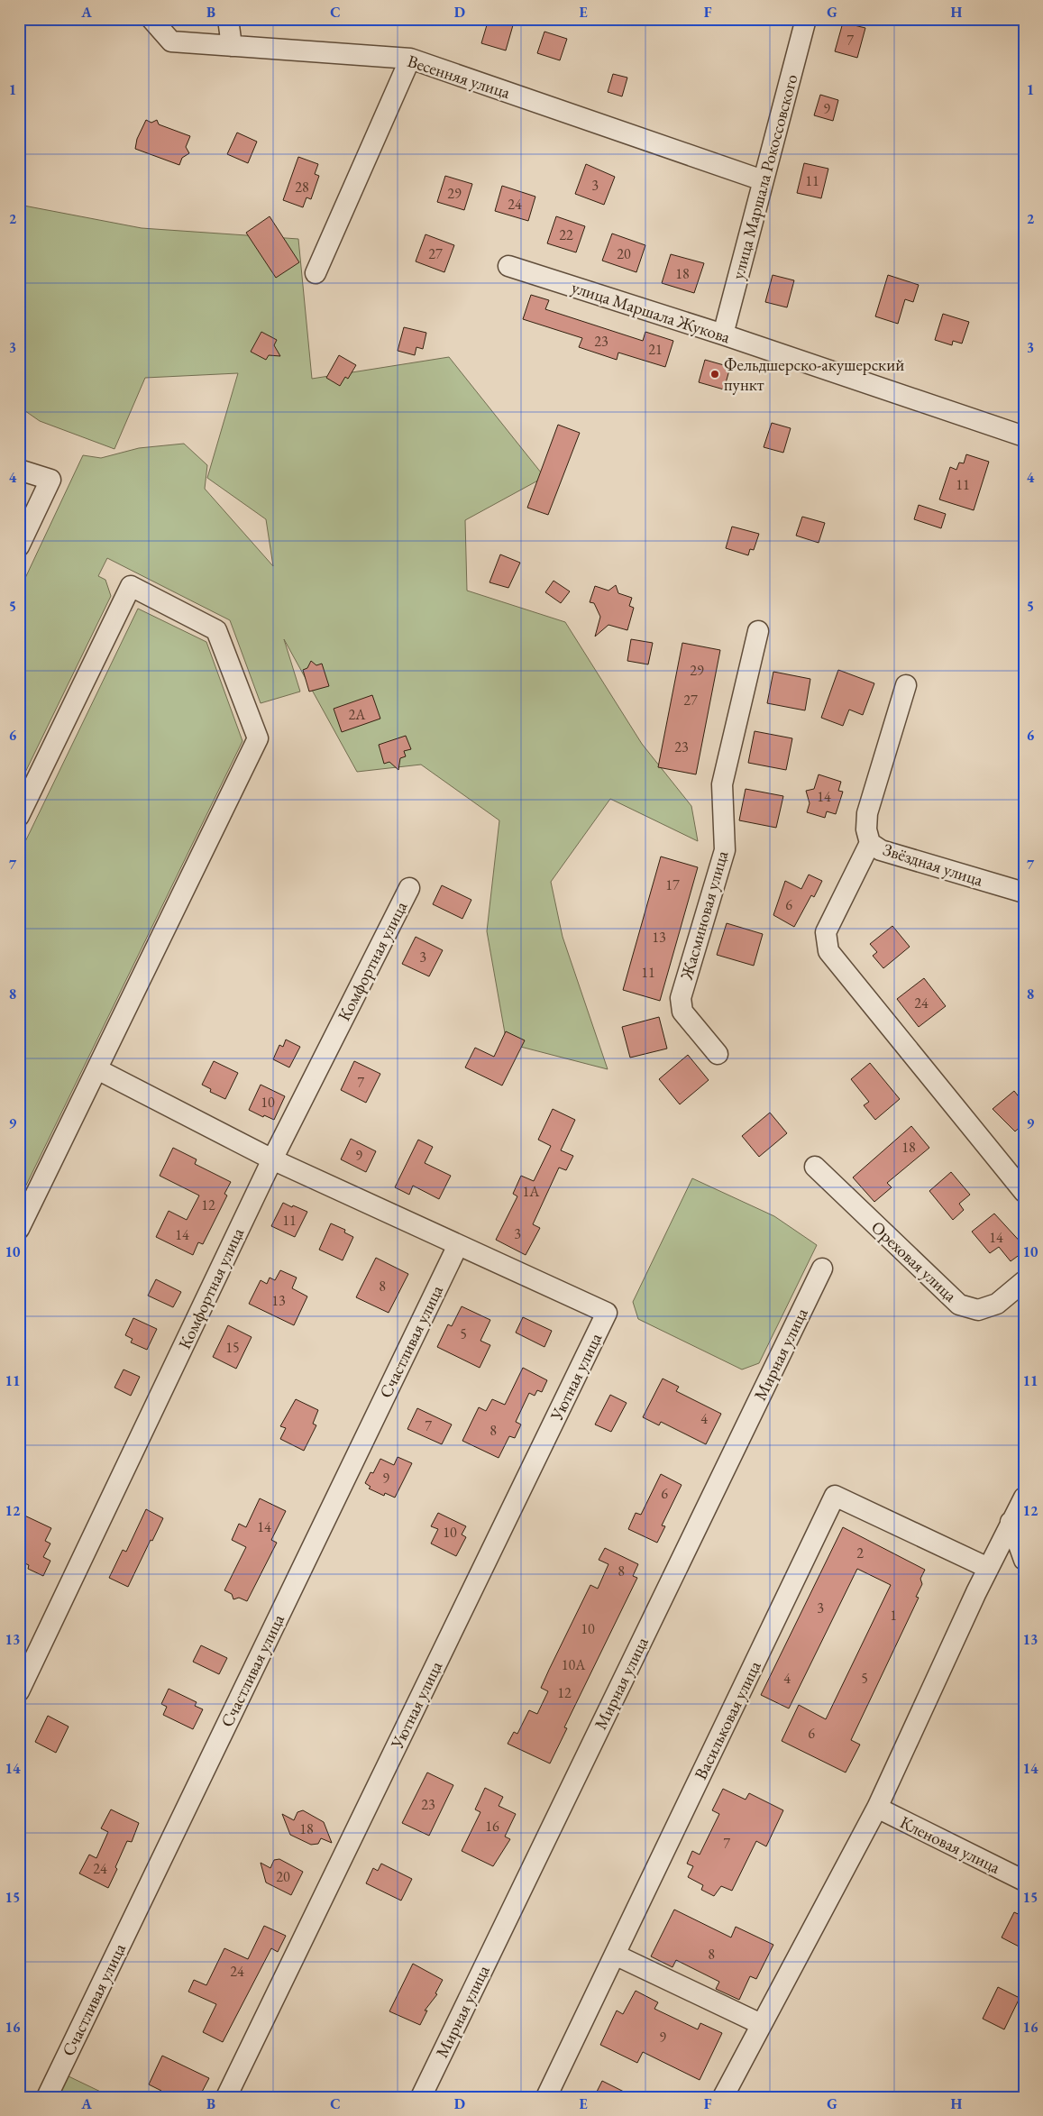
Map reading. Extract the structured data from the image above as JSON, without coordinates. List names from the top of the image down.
{
  "streets": {
    "street": [
      "Весенняя улица",
      "улица Маршала Рокоссовского",
      "улица Маршала Жукова",
      "Звёздная улица",
      "Жасминовая улица",
      "Комфортная улица",
      "Ореховая улица",
      "Счастливая улица",
      "Мирная улица",
      "Уютная улица",
      "Васильковая улица",
      "Кленовая улица"
    ]
  },
  "crossings": [
    ["Весенняя улица", "улица Маршала Рокоссовского"],
    ["улица Маршала Рокоссовского", "улица Маршала Жукова"],
    ["Счастливая улица", "Уютная улица"]
  ],
  "places": ["Фельдшерско-акушерский пункт"],
  "house_numbers": [
    "7",
    "9",
    "11",
    "3",
    "28",
    "29",
    "24",
    "22",
    "27",
    "20",
    "18",
    "23",
    "21",
    "11",
    "29",
    "27",
    "2А",
    "23",
    "14",
    "17",
    "6",
    "13",
    "3",
    "11",
    "24",
    "7",
    "10",
    "18",
    "9",
    "1А",
    "12",
    "11",
    "3",
    "14",
    "14",
    "8",
    "13",
    "5",
    "15",
    "4",
    "7",
    "8",
    "9",
    "6",
    "14",
    "10",
    "2",
    "8",
    "3",
    "1",
    "10",
    "10А",
    "4",
    "5",
    "12",
    "6",
    "23",
    "16",
    "18",
    "7",
    "24",
    "20",
    "8",
    "24",
    "9"
  ],
  "grid": {
    "columns": [
      "A",
      "B",
      "C",
      "D",
      "E",
      "F",
      "G",
      "H"
    ],
    "rows": [
      "1",
      "2",
      "3",
      "4",
      "5",
      "6",
      "7",
      "8",
      "9",
      "10",
      "11",
      "12",
      "13",
      "14",
      "15",
      "16"
    ]
  }
}
